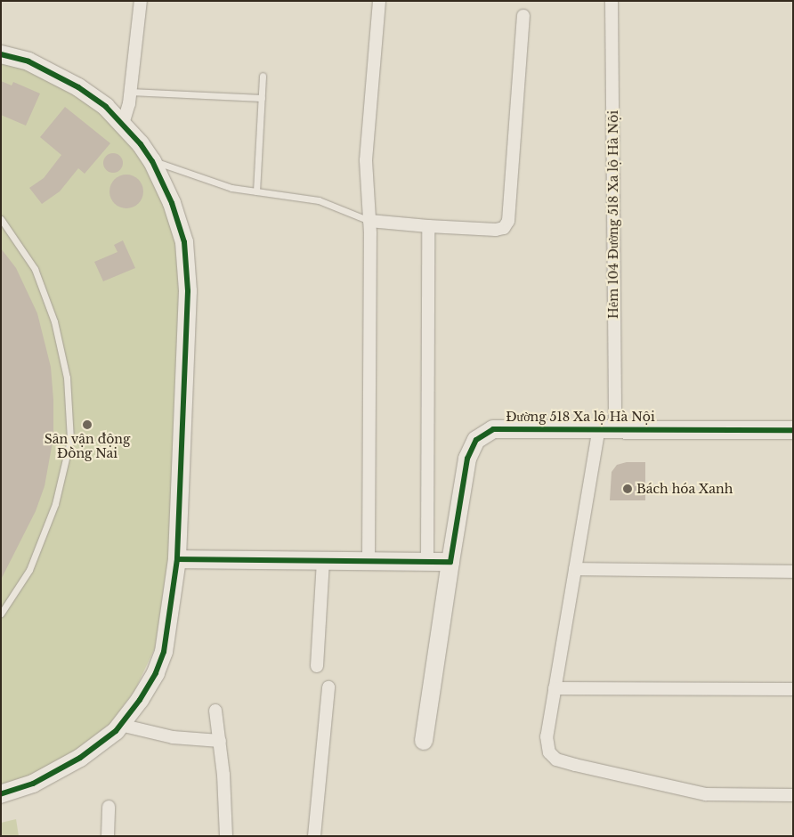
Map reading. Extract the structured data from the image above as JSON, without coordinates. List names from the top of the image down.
{
  "streets": {
    "street": ["Hẻm 104 Đường 518 Xa lộ Hà Nội", "Đường 518 Xa lộ Hà Nội"]
  },
  "crossings": [
    ["Hẻm 104 Đường 518 Xa lộ Hà Nội", "Đường 518 Xa lộ Hà Nội"]
  ],
  "places": ["Sân vận động Đồng Nai", "Bách hóa Xanh"]
}
